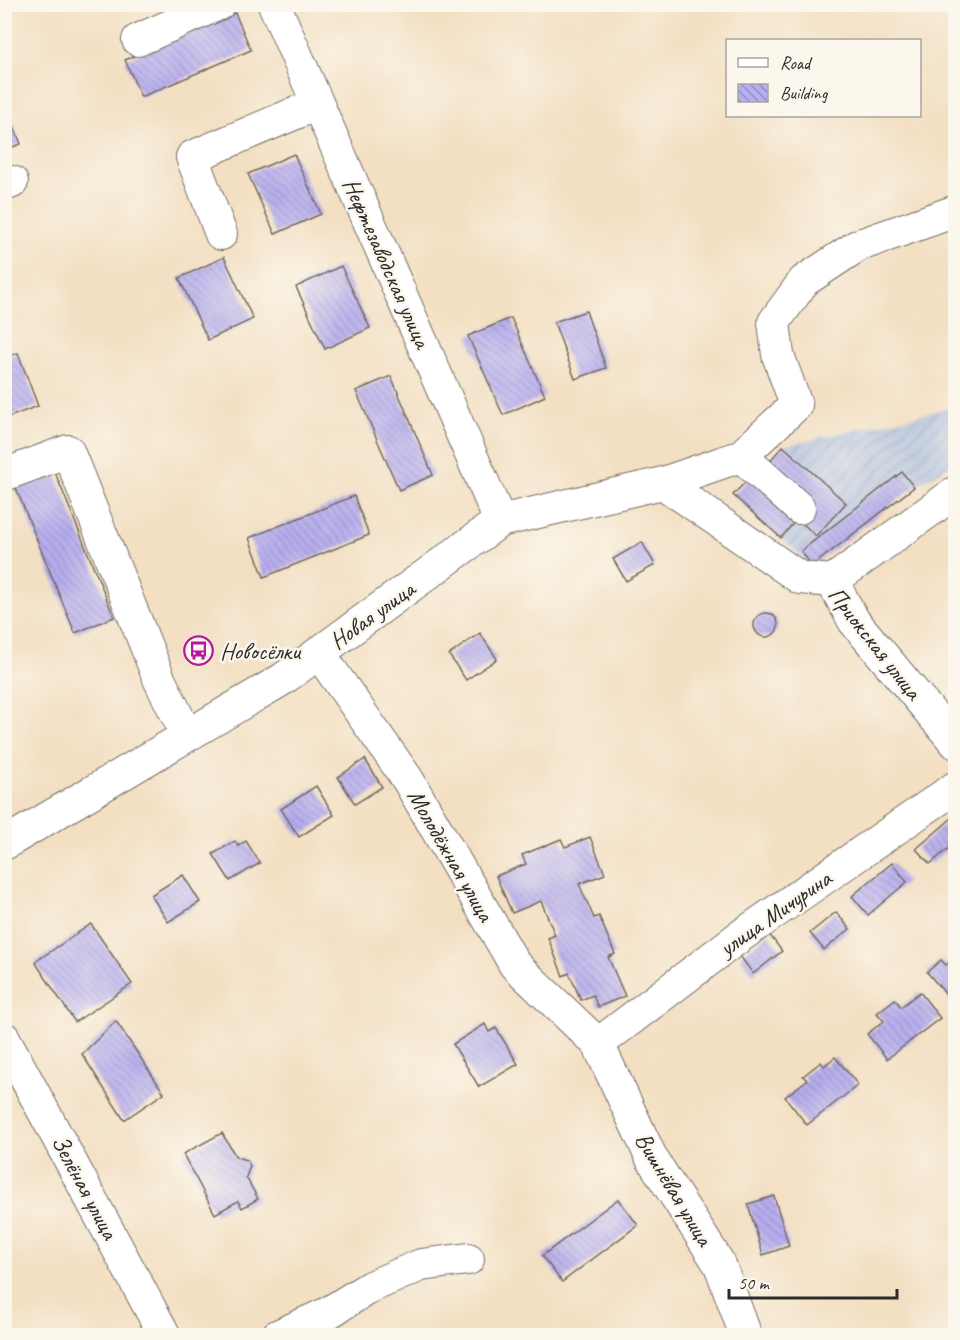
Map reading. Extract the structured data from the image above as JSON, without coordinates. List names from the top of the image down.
{
  "streets": {
    "street": [
      "Нефтезаводская улица",
      "Новая улица",
      "Приокская улица",
      "Молодёжная улица",
      "улица Мичурина",
      "Зелёная улица",
      "Вишнёвая улица"
    ]
  },
  "crossings": [
    ["Нефтезаводская улица", "Новая улица"],
    ["Новая улица", "Приокская улица"],
    ["Новая улица", "Молодёжная улица"],
    ["Молодёжная улица", "улица Мичурина"],
    ["Молодёжная улица", "Вишнёвая улица"],
    ["улица Мичурина", "Вишнёвая улица"]
  ],
  "places": {
    "bus stop": ["Новосёлки"]
  },
  "legend": ["Road", "Building"],
  "scale_bar": "50 m"
}
